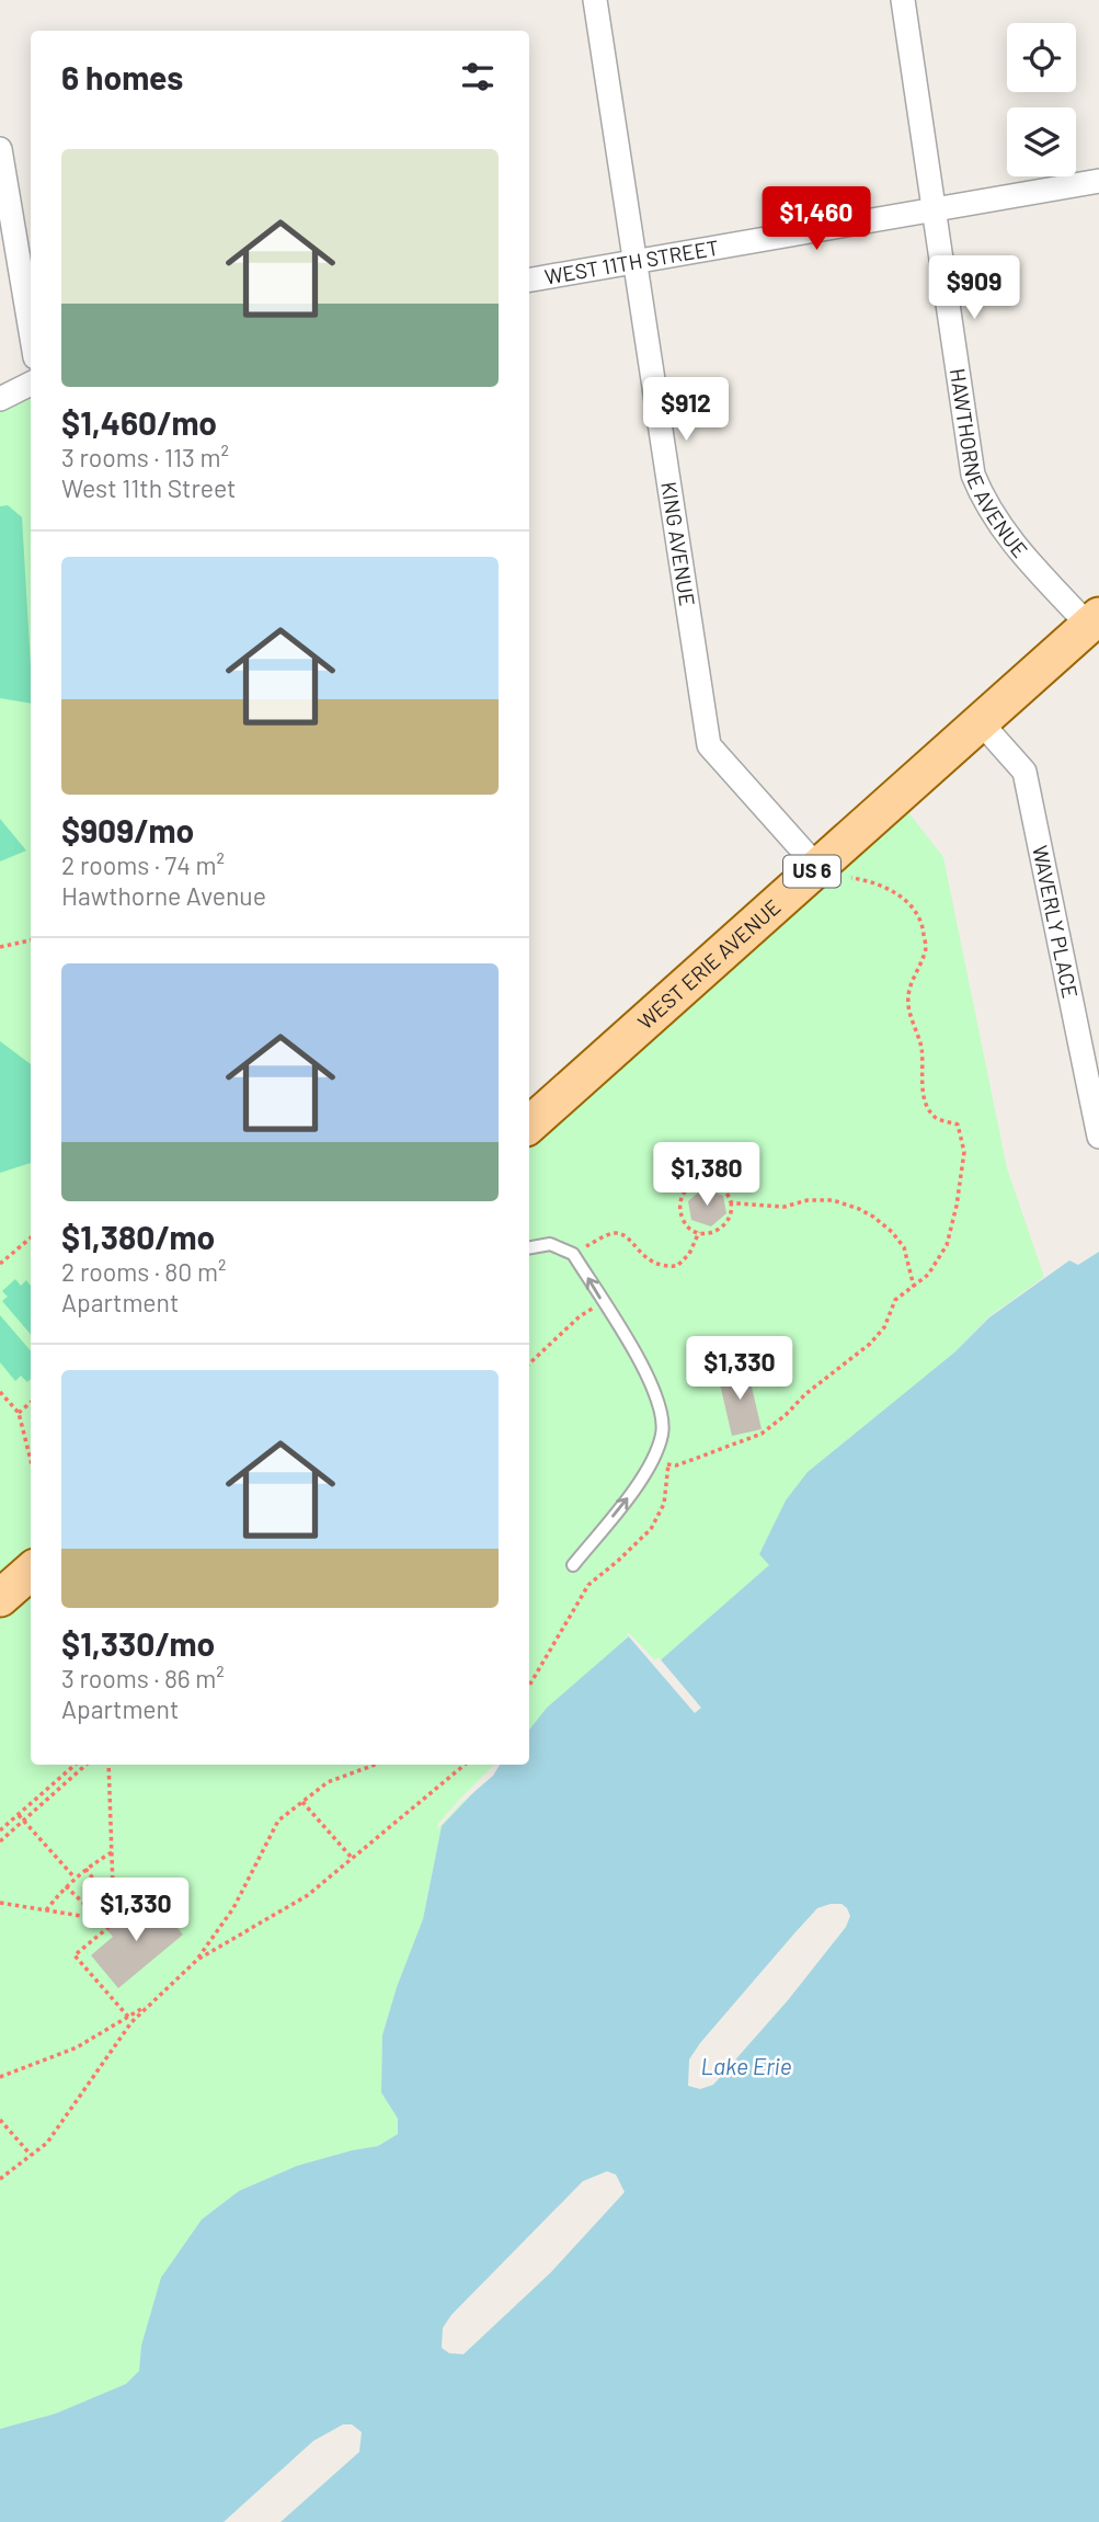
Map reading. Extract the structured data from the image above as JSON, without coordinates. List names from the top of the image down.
{
  "streets": {
    "main road": ["US 6", "WEST ERIE AVENUE"],
    "street": [
      "WEST 11TH STREET",
      "HAWTHORNE AVENUE",
      "KING AVENUE",
      "WAVERLY PLACE"
    ]
  },
  "crossings": [
    ["WEST 11TH STREET", "HAWTHORNE AVENUE"],
    ["WEST 11TH STREET", "KING AVENUE"],
    ["HAWTHORNE AVENUE", "WEST ERIE AVENUE"],
    ["KING AVENUE", "WEST ERIE AVENUE"],
    ["WAVERLY PLACE", "WEST ERIE AVENUE"]
  ],
  "water": ["Lake Erie"],
  "page": {
    "heading": "6 homes",
    "list": [
      {
        "name": "$1,460/mo",
        "note": "3 rooms · 113 m² · West 11th Street"
      },
      {
        "name": "$909/mo",
        "note": "2 rooms · 74 m² · Hawthorne Avenue"
      },
      {
        "name": "$1,380/mo",
        "note": "2 rooms · 80 m² · Apartment"
      },
      {
        "name": "$1,330/mo",
        "note": "3 rooms · 86 m² · Apartment"
      }
    ],
    "price": [
      "$1,460",
      "$909",
      "$912",
      "$1,380",
      "$1,330",
      "$1,330"
    ]
  }
}
